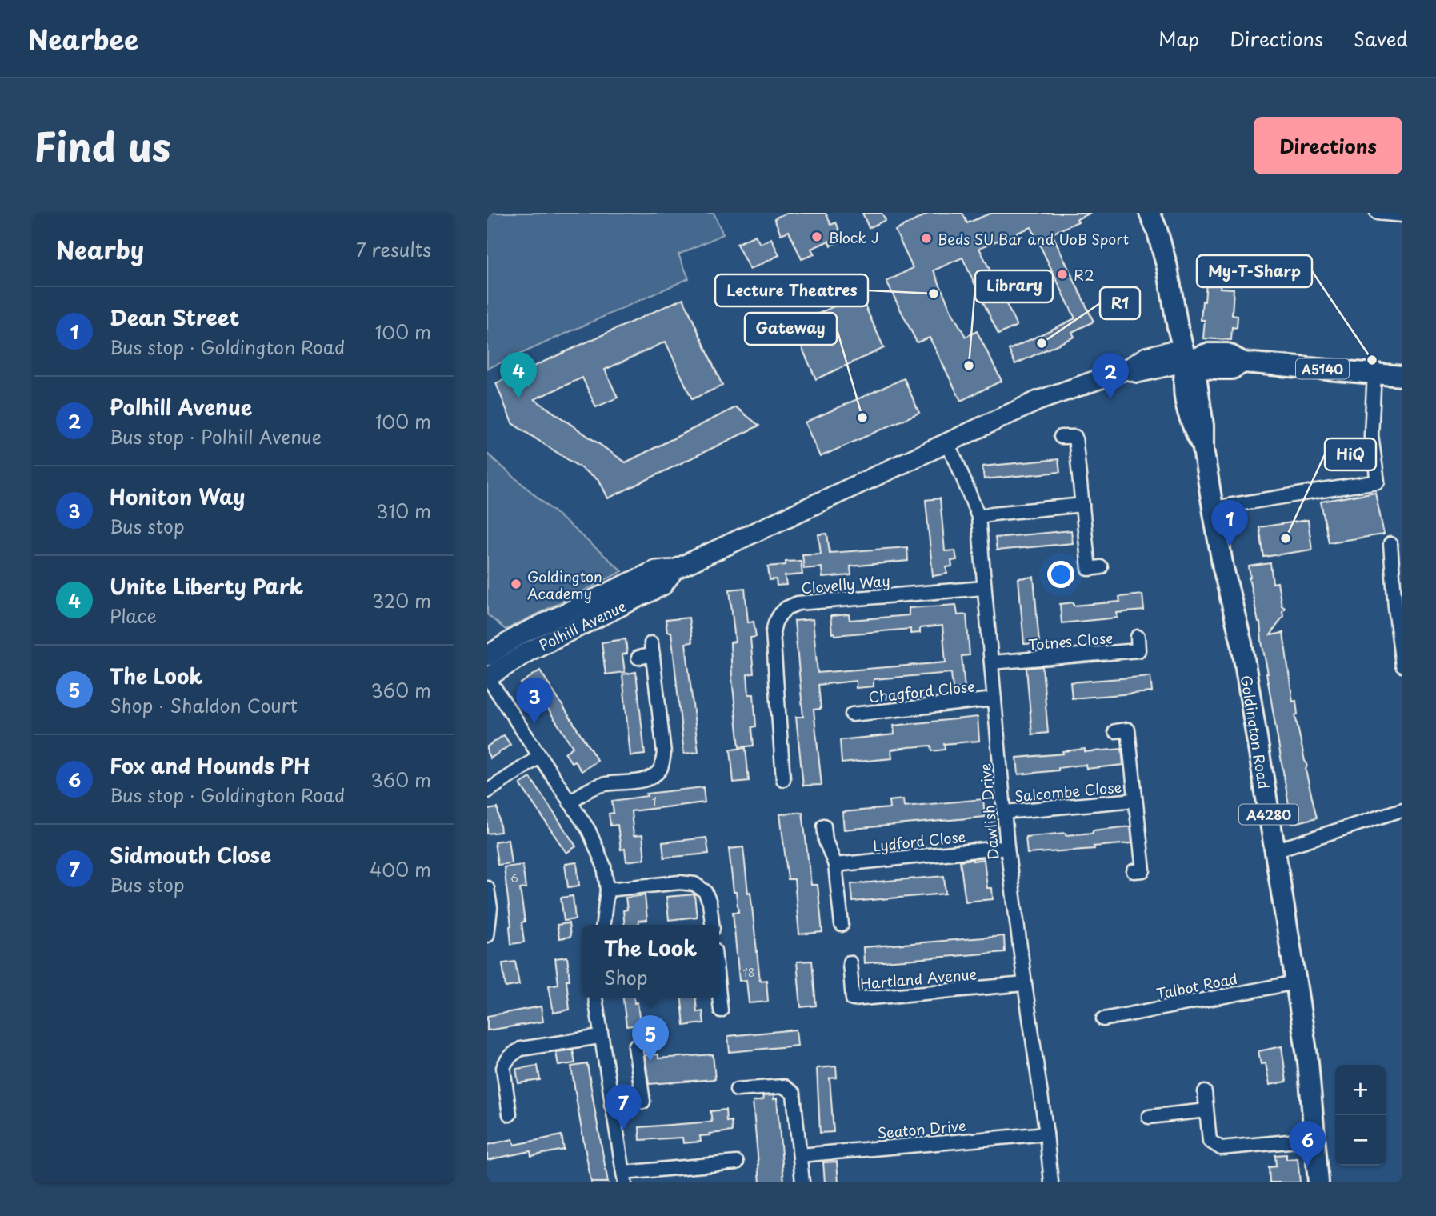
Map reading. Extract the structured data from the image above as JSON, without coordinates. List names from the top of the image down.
{
  "streets": {
    "main road": ["A5140", "Goldington Road", "A4280"],
    "street": [
      "Clovelly Way",
      "Polhill Avenue",
      "Totnes Close",
      "Chagford Close",
      "Salcombe Close",
      "Dawlish Drive",
      "Lydford Close",
      "Hartland Avenue",
      "Talbot Road",
      "Seaton Drive"
    ]
  },
  "crossings": [
    ["A5140", "Polhill Avenue"],
    ["A5140", "Goldington Road"],
    ["Clovelly Way", "Dawlish Drive"],
    ["Polhill Avenue", "Goldington Road"],
    ["Polhill Avenue", "Dawlish Drive"],
    ["Totnes Close", "Dawlish Drive"],
    ["Chagford Close", "Dawlish Drive"],
    ["Goldington Road", "Talbot Road"],
    ["Salcombe Close", "Dawlish Drive"],
    ["Dawlish Drive", "Lydford Close"],
    ["Dawlish Drive", "Hartland Avenue"],
    ["Dawlish Drive", "Seaton Drive"]
  ],
  "places": [
    "Block J",
    "Beds SU Bar and UoB Sport",
    "R2",
    "Lecture Theatres",
    "R1",
    "My-T-Sharp",
    "Library",
    "Gateway",
    "HiQ",
    "Goldington Academy"
  ],
  "house_numbers": ["1", "6", "18"],
  "page": {
    "header": "Nearbee",
    "nav": ["Map", "Directions", "Saved"],
    "title": "Find us",
    "buttons": "Directions",
    "heading": ["Nearby", "7 results"],
    "list": [
      {
        "mark": "1",
        "name": "Dean Street",
        "note": "Bus stop · Goldington Road",
        "value": "100 m"
      },
      {
        "mark": "2",
        "name": "Polhill Avenue",
        "note": "Bus stop · Polhill Avenue",
        "value": "100 m"
      },
      {
        "mark": "3",
        "name": "Honiton Way",
        "note": "Bus stop",
        "value": "310 m"
      },
      {
        "mark": "4",
        "name": "Unite Liberty Park",
        "note": "Place",
        "value": "320 m"
      },
      {
        "mark": "5",
        "name": "The Look",
        "note": "Shop · Shaldon Court",
        "value": "360 m"
      },
      {
        "mark": "6",
        "name": "Fox and Hounds PH",
        "note": "Bus stop · Goldington Road",
        "value": "360 m"
      },
      {
        "mark": "7",
        "name": "Sidmouth Close",
        "note": "Bus stop",
        "value": "400 m"
      }
    ],
    "pins": [
      "4",
      "2",
      "1",
      "3",
      "5",
      "7",
      "6"
    ],
    "popup": ["The Look", "Shop"],
    "map_buttons": ["+", "−"]
  }
}
